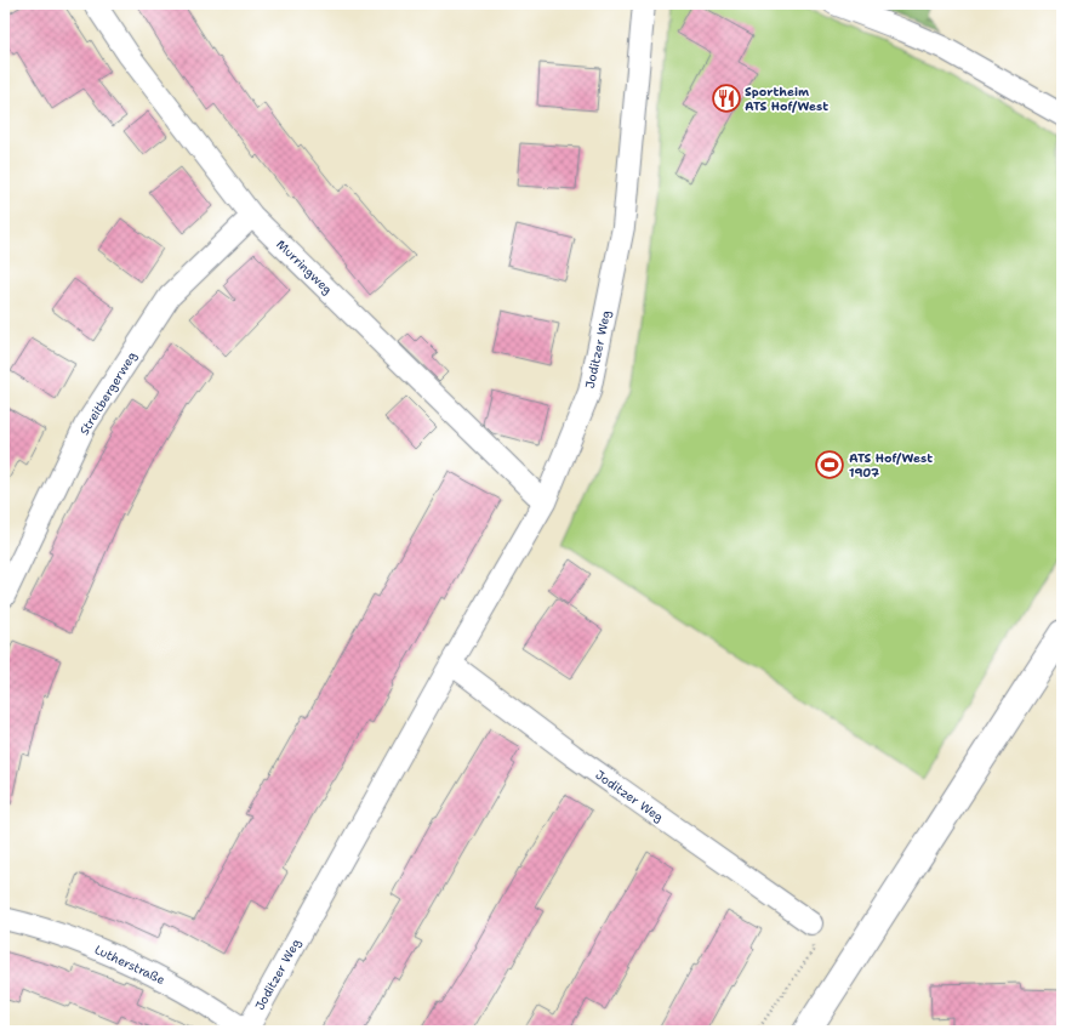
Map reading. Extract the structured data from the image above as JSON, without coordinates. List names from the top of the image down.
{
  "streets": {
    "street": [
      "Murringweg",
      "Joditzer Weg",
      "Streitbergerweg",
      "Lutherstraße"
    ]
  },
  "crossings": [
    ["Murringweg", "Joditzer Weg"],
    ["Murringweg", "Streitbergerweg"],
    ["Joditzer Weg", "Lutherstraße"]
  ],
  "places": {
    "restaurant": ["Sportheim ATS Hof/West"],
    "sports": ["ATS Hof/West 1907"]
  }
}
